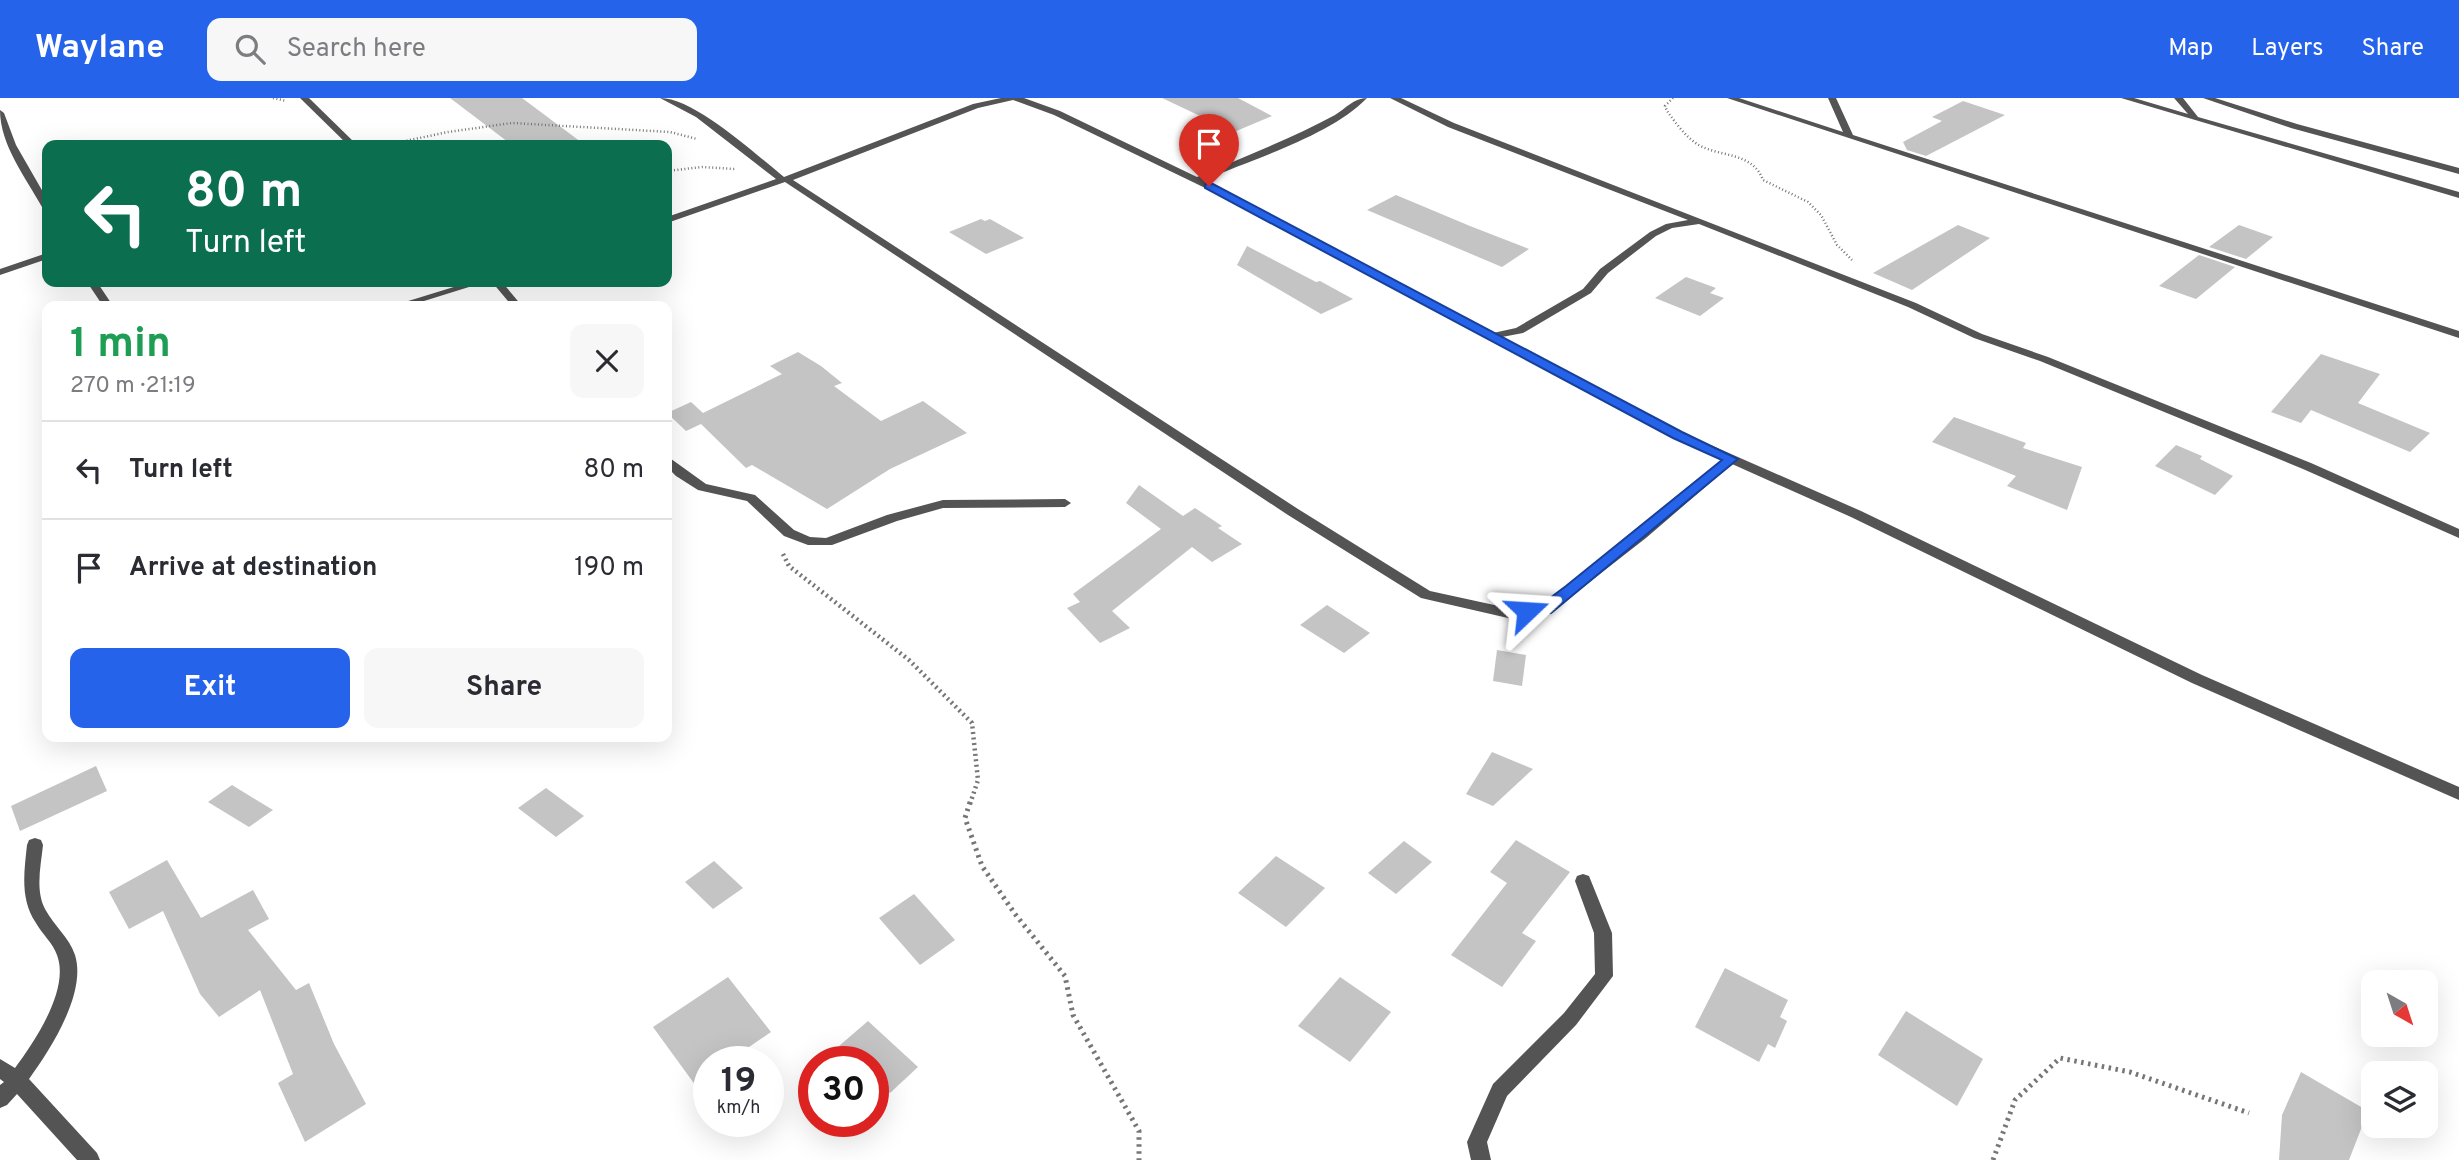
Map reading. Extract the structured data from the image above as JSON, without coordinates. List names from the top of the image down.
{
  "north": "bottom right",
  "page": {
    "header": "Waylane",
    "search": "Search here",
    "nav": ["Map", "Layers", "Share"],
    "turn": ["80 m", "Turn left"],
    "heading": ["1 min", "270 m · 21:19"],
    "list": [
      {
        "name": "Turn left",
        "value": "80 m"
      },
      {
        "name": "Arrive at destination",
        "value": "190 m"
      }
    ],
    "buttons": ["Exit", "Share"],
    "speed": "19 km/h",
    "limit": "30"
  }
}
